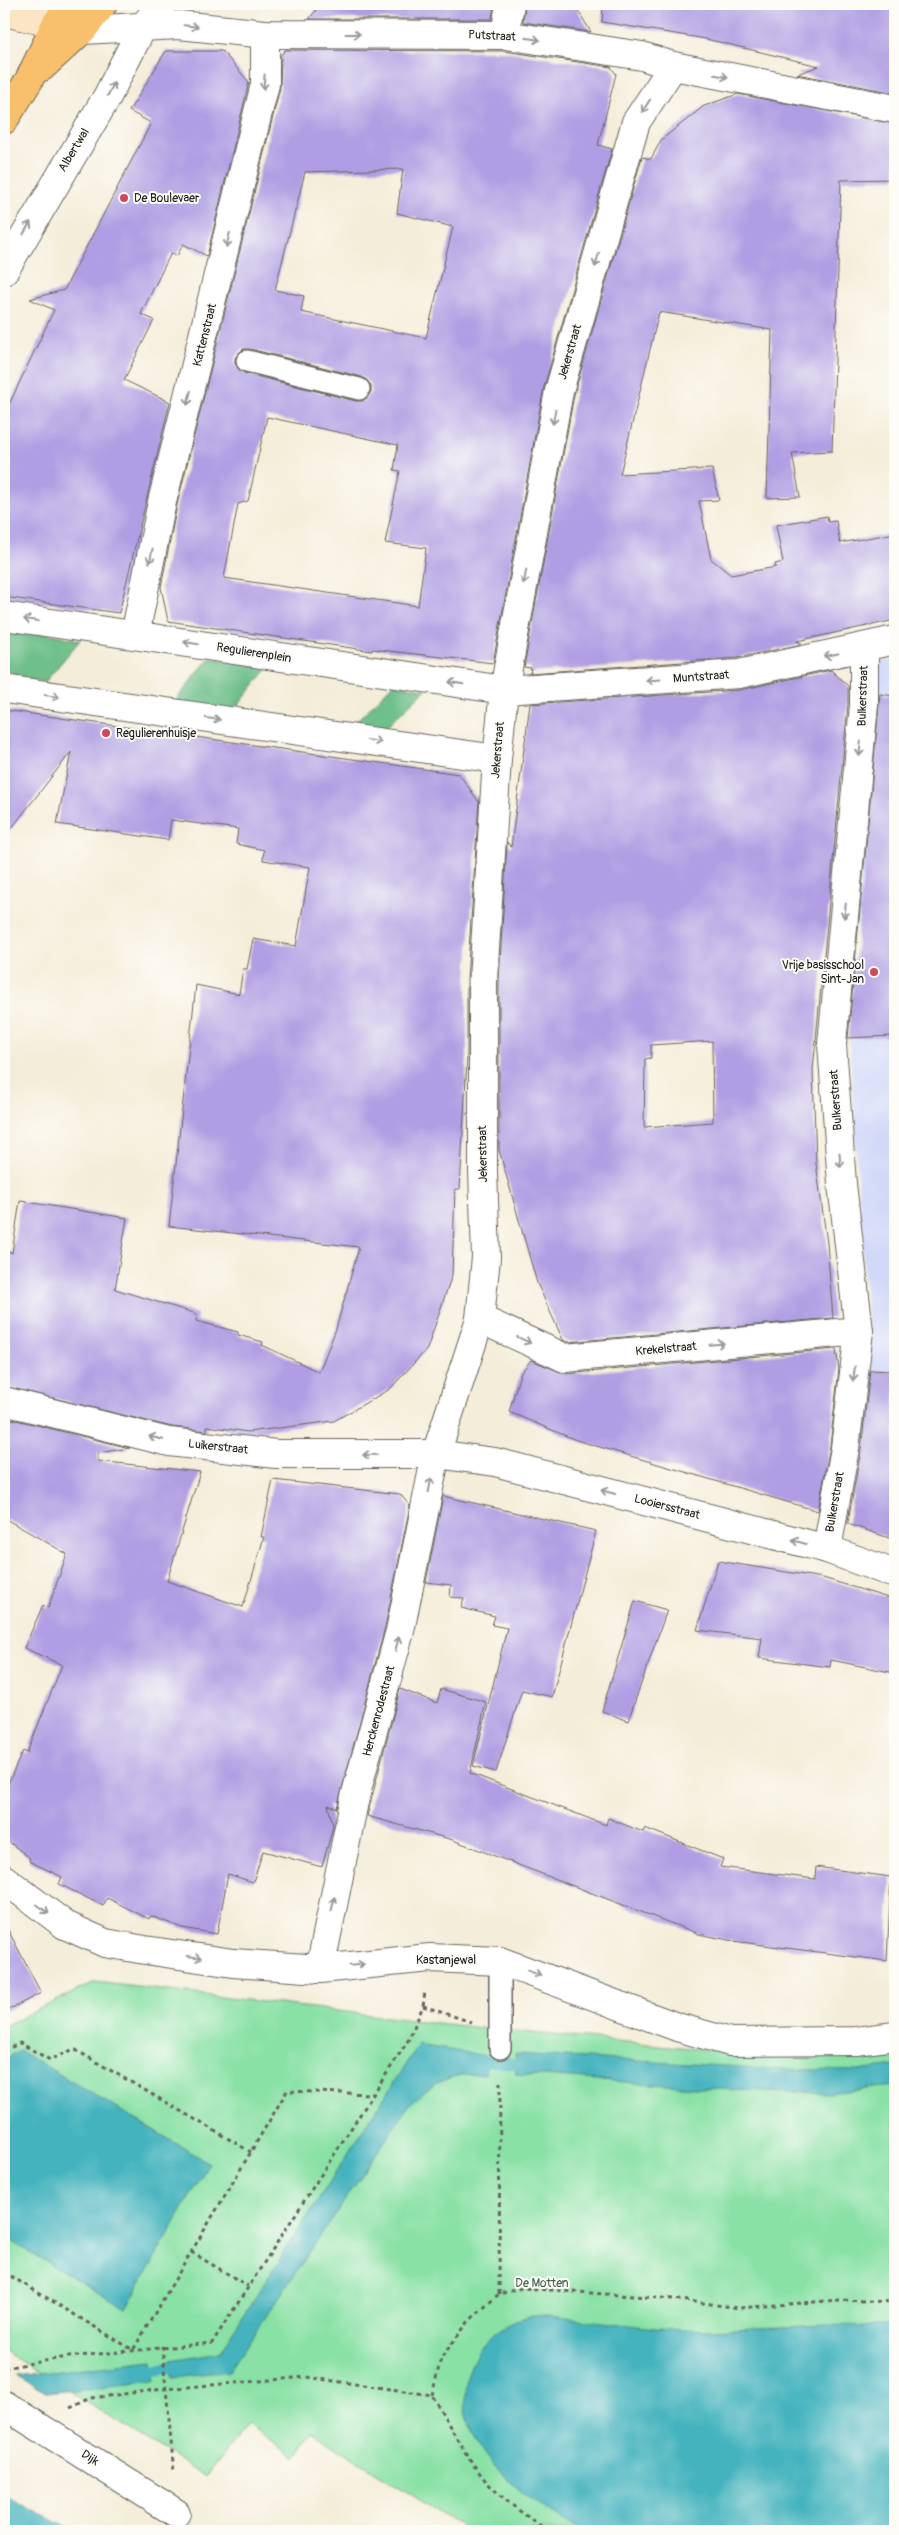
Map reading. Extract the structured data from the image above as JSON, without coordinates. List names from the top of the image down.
{
  "streets": {
    "street": [
      "Putstraat",
      "Albertwal",
      "Kattenstraat",
      "Jekerstraat",
      "Regulierenplein",
      "Muntstraat",
      "Bulkerstraat",
      "Krekelstraat",
      "Luikerstraat",
      "Looiersstraat",
      "Herckenrodestraat",
      "Kastanjewal",
      "Dijk"
    ]
  },
  "crossings": [
    ["Putstraat", "Albertwal"],
    ["Putstraat", "Kattenstraat"],
    ["Putstraat", "Jekerstraat"],
    ["Kattenstraat", "Regulierenplein"],
    ["Jekerstraat", "Regulierenplein"],
    ["Jekerstraat", "Muntstraat"],
    ["Jekerstraat", "Krekelstraat"],
    ["Jekerstraat", "Luikerstraat"],
    ["Jekerstraat", "Looiersstraat"],
    ["Jekerstraat", "Herckenrodestraat"],
    ["Regulierenplein", "Muntstraat"],
    ["Muntstraat", "Bulkerstraat"],
    ["Bulkerstraat", "Krekelstraat"],
    ["Bulkerstraat", "Looiersstraat"],
    ["Luikerstraat", "Looiersstraat"],
    ["Luikerstraat", "Herckenrodestraat"],
    ["Looiersstraat", "Herckenrodestraat"],
    ["Herckenrodestraat", "Kastanjewal"]
  ],
  "one_way": [
    "Putstraat",
    "Albertwal",
    "Kattenstraat",
    "Jekerstraat",
    "Muntstraat",
    "Bulkerstraat",
    "Krekelstraat",
    "Luikerstraat",
    "Looiersstraat",
    "Herckenrodestraat",
    "Kastanjewal"
  ],
  "parks": ["De Motten"],
  "places": ["De Boulevaer", "Regulierenhuisje", "Vrije basisschool Sint-Jan"]
}
